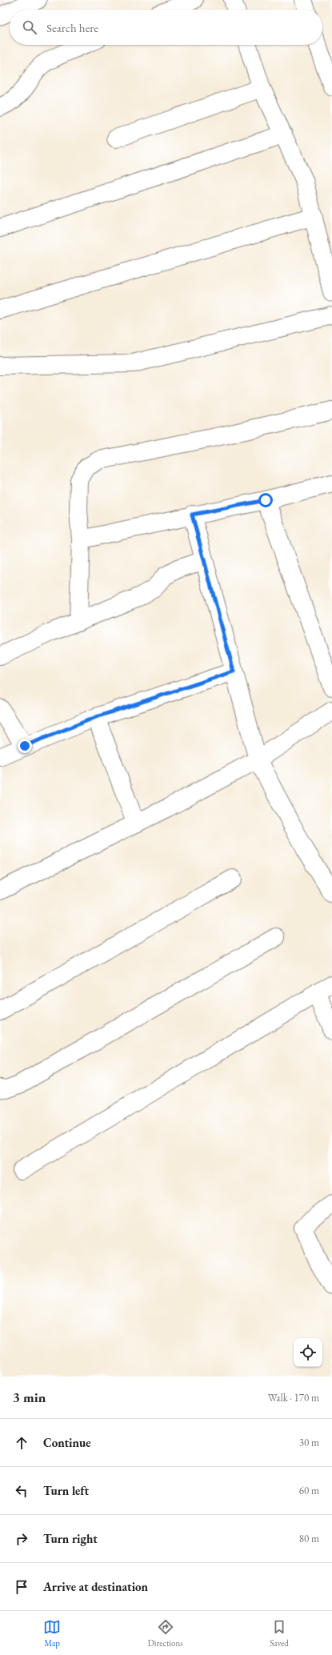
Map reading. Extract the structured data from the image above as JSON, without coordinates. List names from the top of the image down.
{
  "page": {
    "search": "Search here",
    "heading": ["3 min", "Walk · 170 m"],
    "list": [
      ["Continue", "30 m"],
      ["Turn left", "60 m"],
      ["Turn right", "80 m"],
      "Arrive at destination"
    ],
    "nav": ["Map", "Directions", "Saved"]
  }
}
